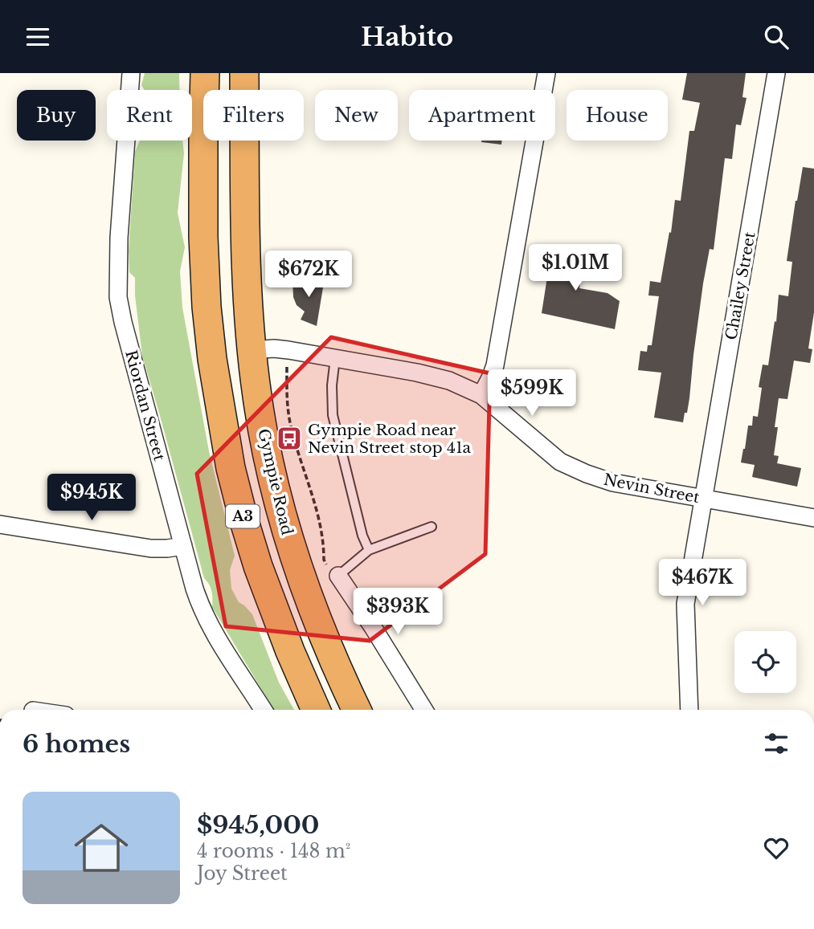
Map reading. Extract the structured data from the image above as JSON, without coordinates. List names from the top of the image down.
{
  "streets": {
    "highway": ["Gympie Road", "A3"],
    "street": ["Chailey Street", "Riordan Street", "Nevin Street"]
  },
  "crossings": [
    ["Chailey Street", "Nevin Street"],
    ["Gympie Road", "Nevin Street"]
  ],
  "places": {
    "bus stop": ["Gympie Road near Nevin Street stop 41a"]
  },
  "page": {
    "header": "Habito",
    "chip": [
      "Buy",
      "Rent",
      "Filters",
      "New",
      "Apartment",
      "House"
    ],
    "price": [
      "$1.01M",
      "$672K",
      "$599K",
      "$945K",
      "$467K",
      "$393K"
    ],
    "heading": "6 homes",
    "list": [
      {
        "name": "$945,000",
        "note": "4 rooms · 148 m² · Joy Street"
      }
    ]
  }
}
